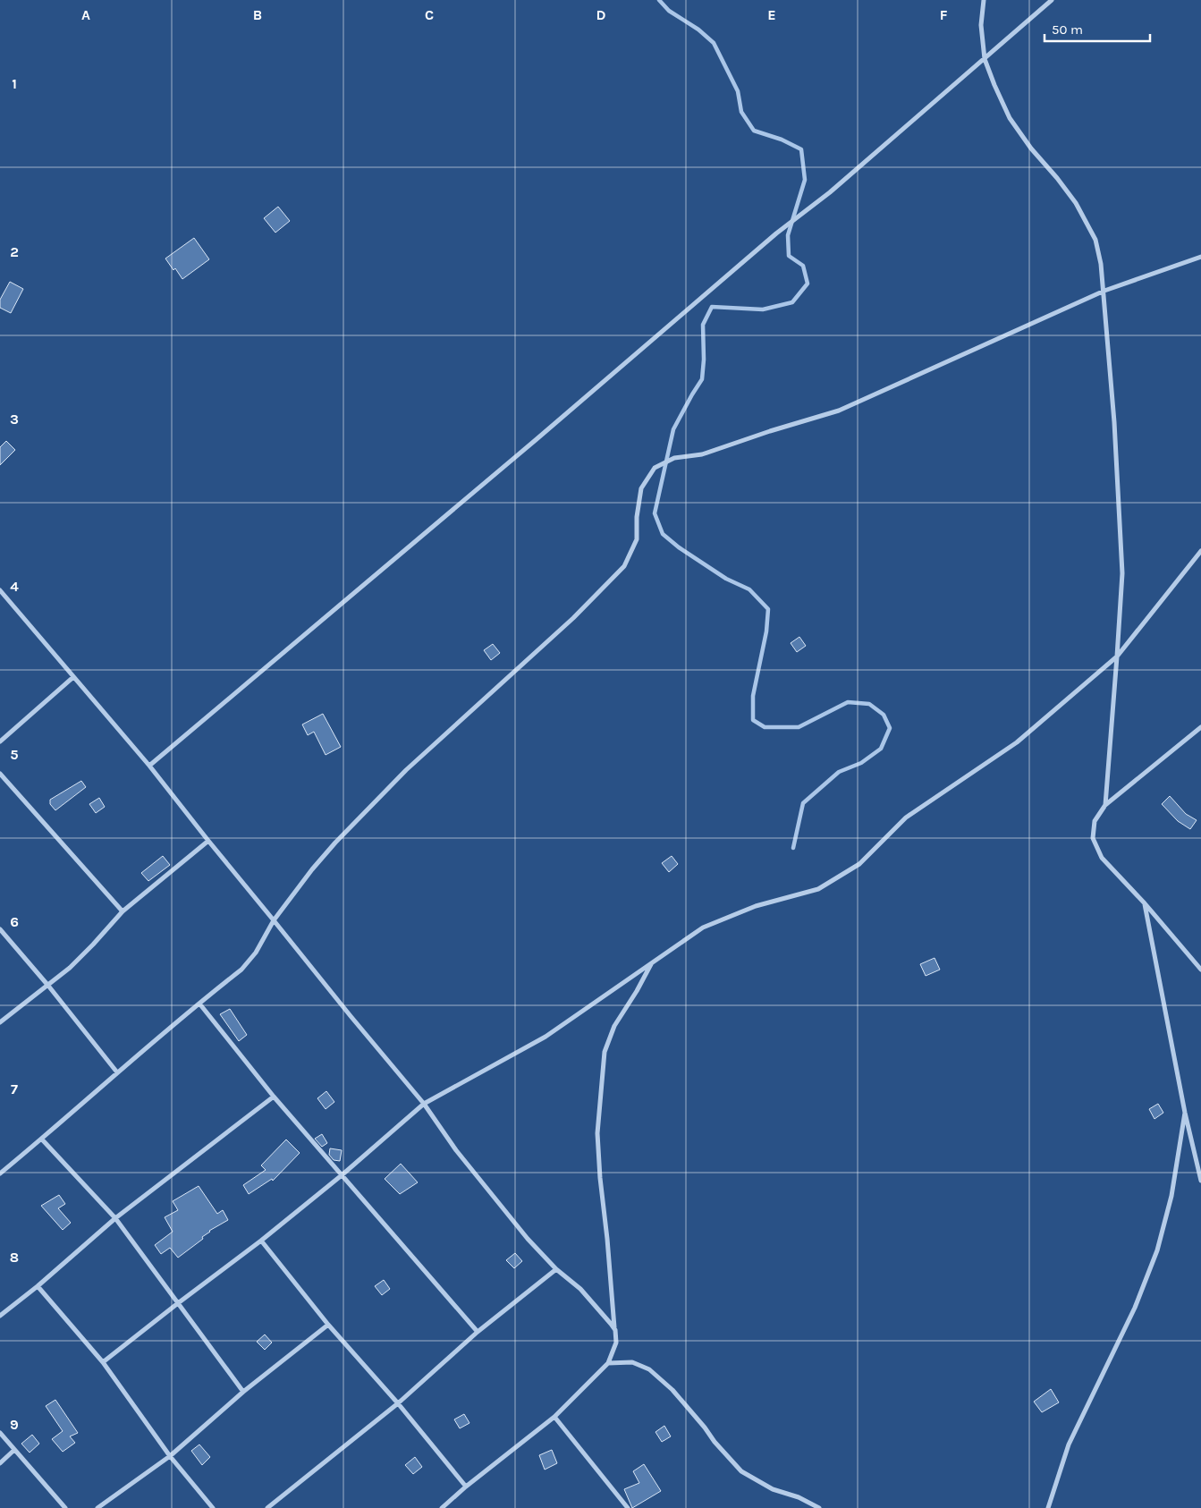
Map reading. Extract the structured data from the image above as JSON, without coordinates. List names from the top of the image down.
{
  "scale_bar": "50 m",
  "grid": {
    "columns": [
      "A",
      "B",
      "C",
      "D",
      "E",
      "F"
    ],
    "rows": [
      "1",
      "2",
      "3",
      "4",
      "5",
      "6",
      "7",
      "8",
      "9"
    ]
  }
}
